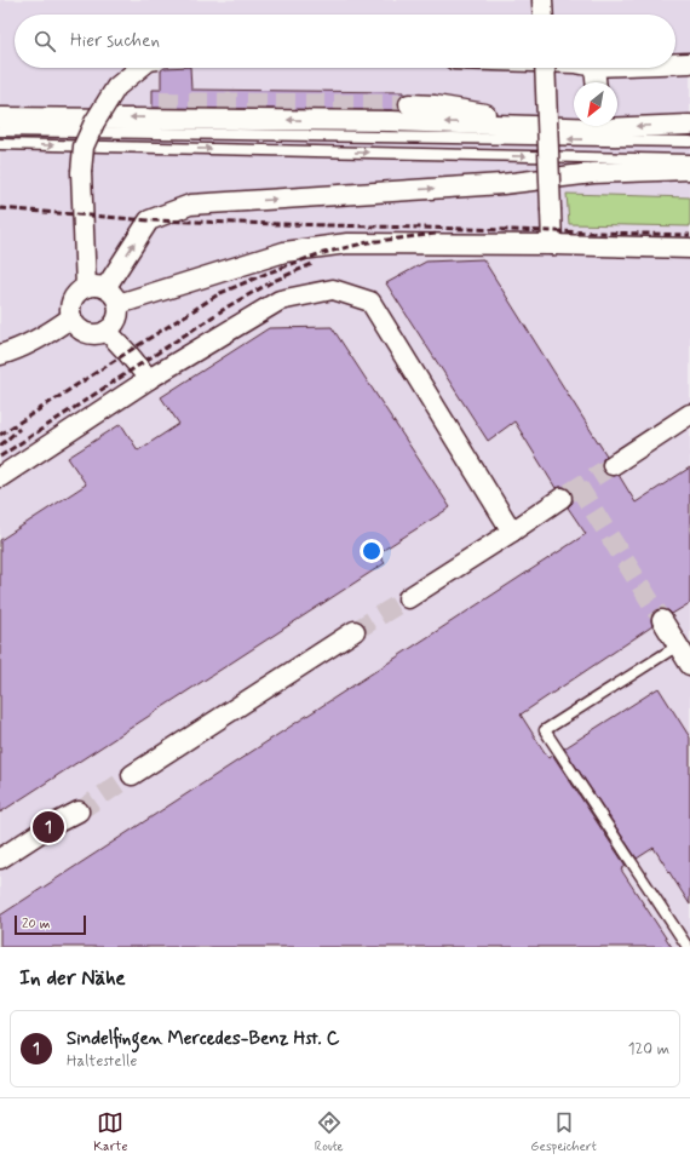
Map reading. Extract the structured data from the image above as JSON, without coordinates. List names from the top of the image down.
{
  "scale_bar": "20 m",
  "north": "bottom left",
  "page": {
    "search": "Hier suchen",
    "pins": "1",
    "scale": "20 m",
    "heading": "In der Nähe",
    "list": [
      {
        "mark": "1",
        "name": "Sindelfingen Mercedes-Benz Hst. C",
        "note": "Haltestelle",
        "value": "120 m"
      }
    ],
    "nav": ["Karte", "Route", "Gespeichert"]
  }
}
